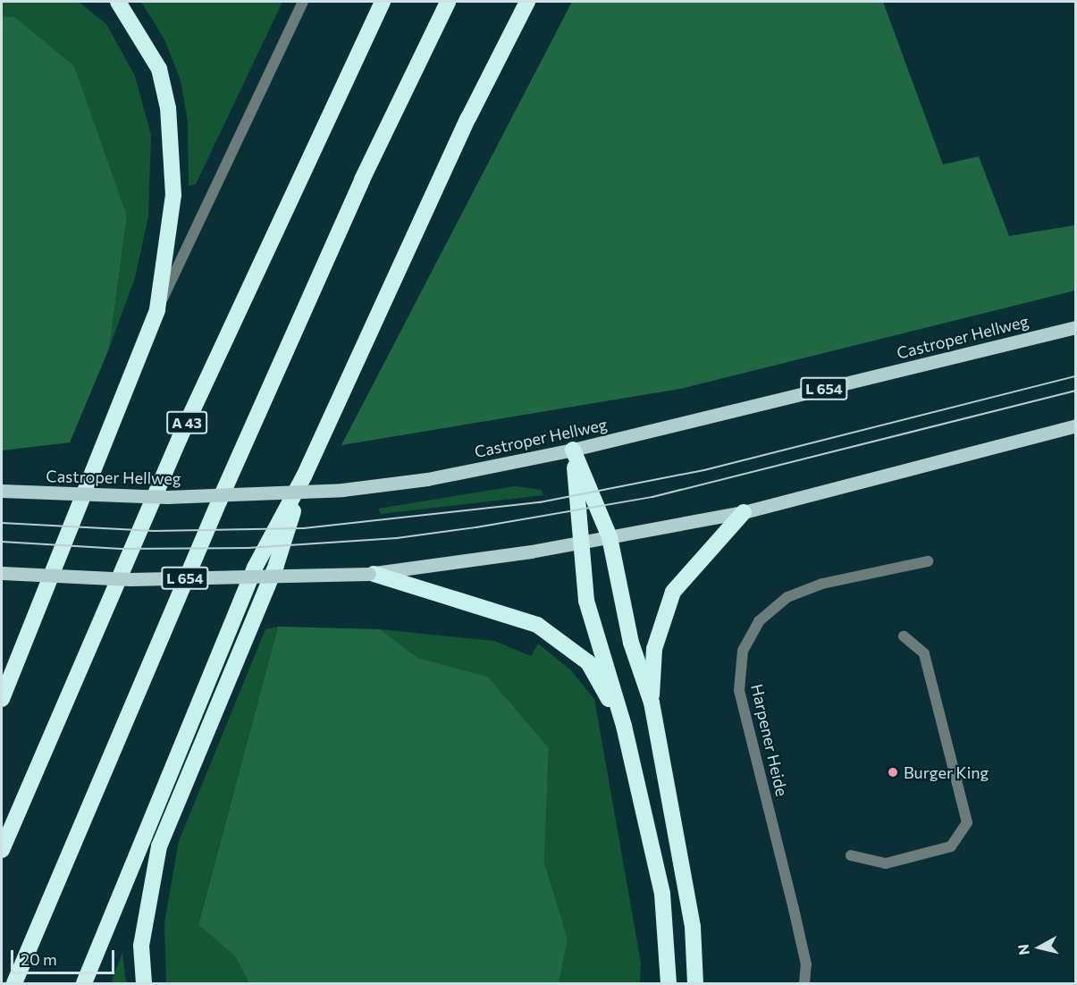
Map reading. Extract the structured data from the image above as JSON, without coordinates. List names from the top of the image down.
{
  "streets": {
    "highway": ["A 43"],
    "main road": ["Castroper Hellweg", "L 654"],
    "street": ["Harpener Heide"]
  },
  "places": ["Burger King"],
  "scale_bar": "20 m",
  "north": "left"
}
